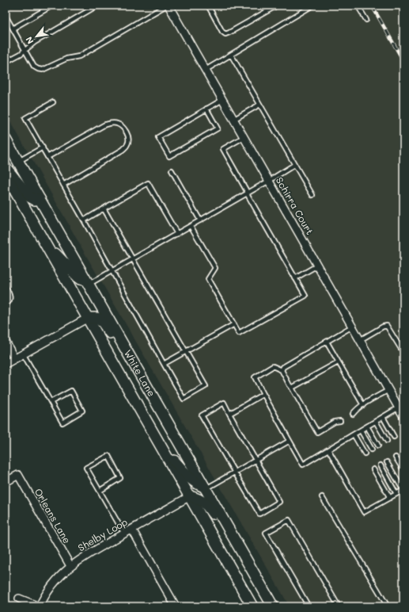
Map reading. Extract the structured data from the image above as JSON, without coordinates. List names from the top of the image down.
{
  "streets": {
    "main road": ["White Lane"],
    "street": ["Schirra Court", "Orleans Lane", "Shelby Loop"]
  },
  "crossings": [
    ["White Lane", "Shelby Loop"],
    ["Orleans Lane", "Shelby Loop"]
  ],
  "north": "bottom left"
}
